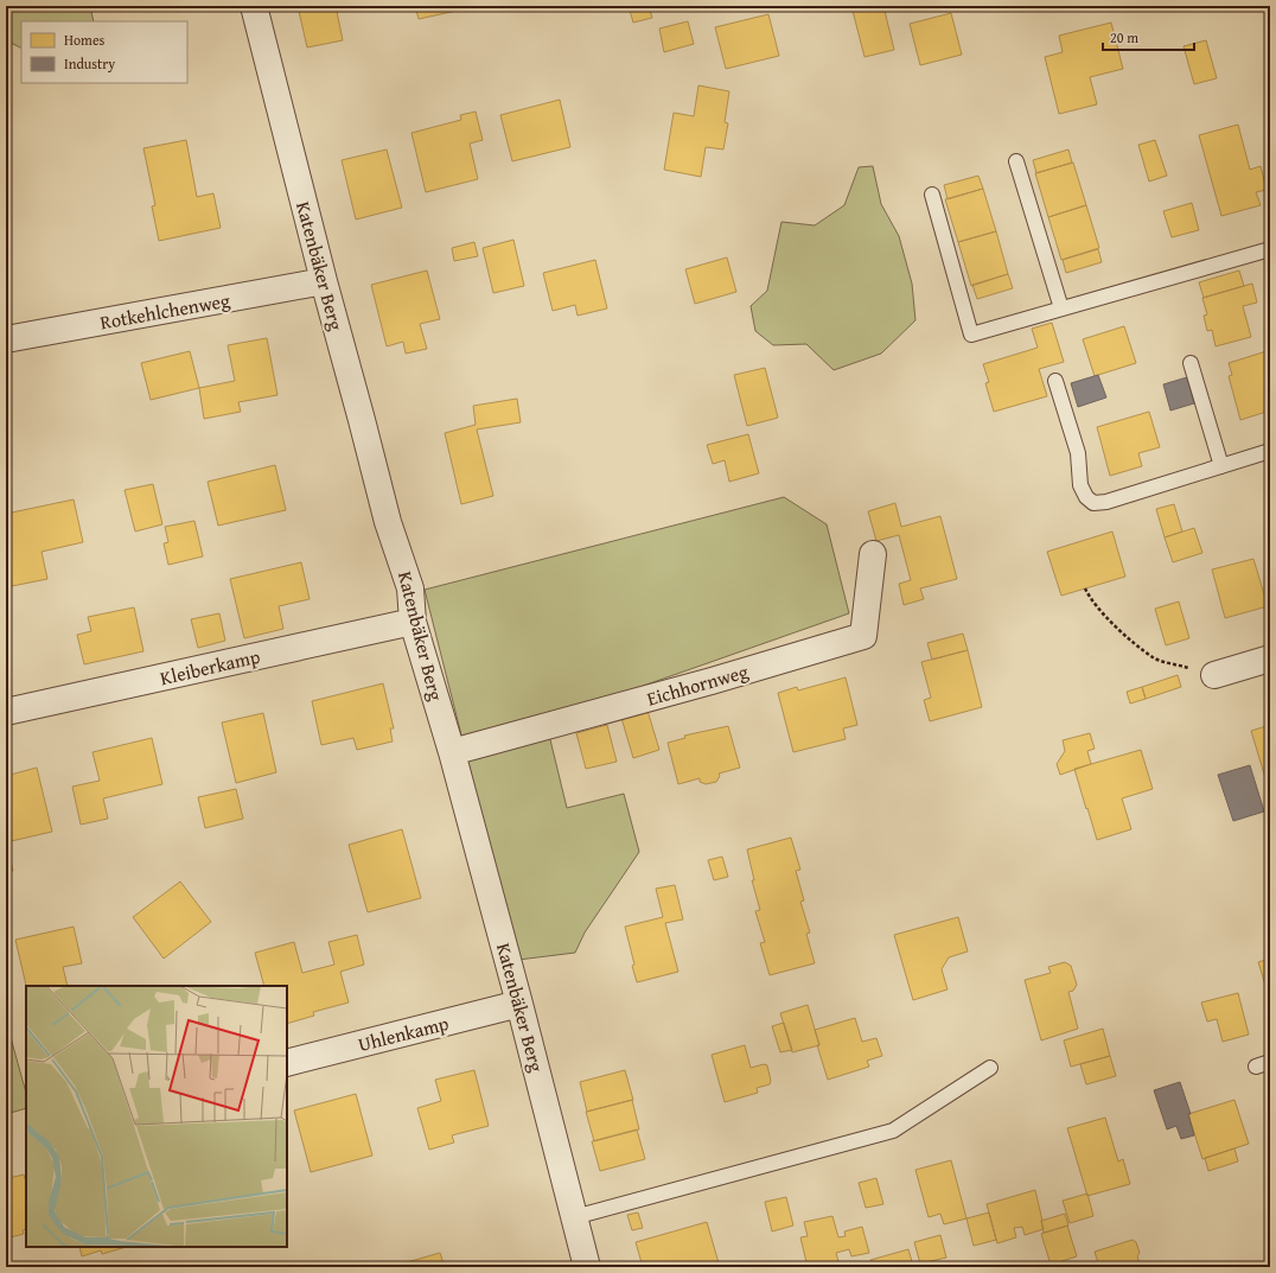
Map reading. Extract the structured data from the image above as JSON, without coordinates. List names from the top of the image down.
{
  "streets": {
    "street": [
      "Katenbäker Berg",
      "Rotkehlchenweg",
      "Kleiberkamp",
      "Eichhornweg",
      "Uhlenkamp"
    ]
  },
  "crossings": [
    ["Katenbäker Berg", "Rotkehlchenweg"],
    ["Katenbäker Berg", "Kleiberkamp"],
    ["Katenbäker Berg", "Eichhornweg"],
    ["Katenbäker Berg", "Uhlenkamp"]
  ],
  "legend": ["Homes", "Industry"],
  "scale_bar": "20 m"
}
